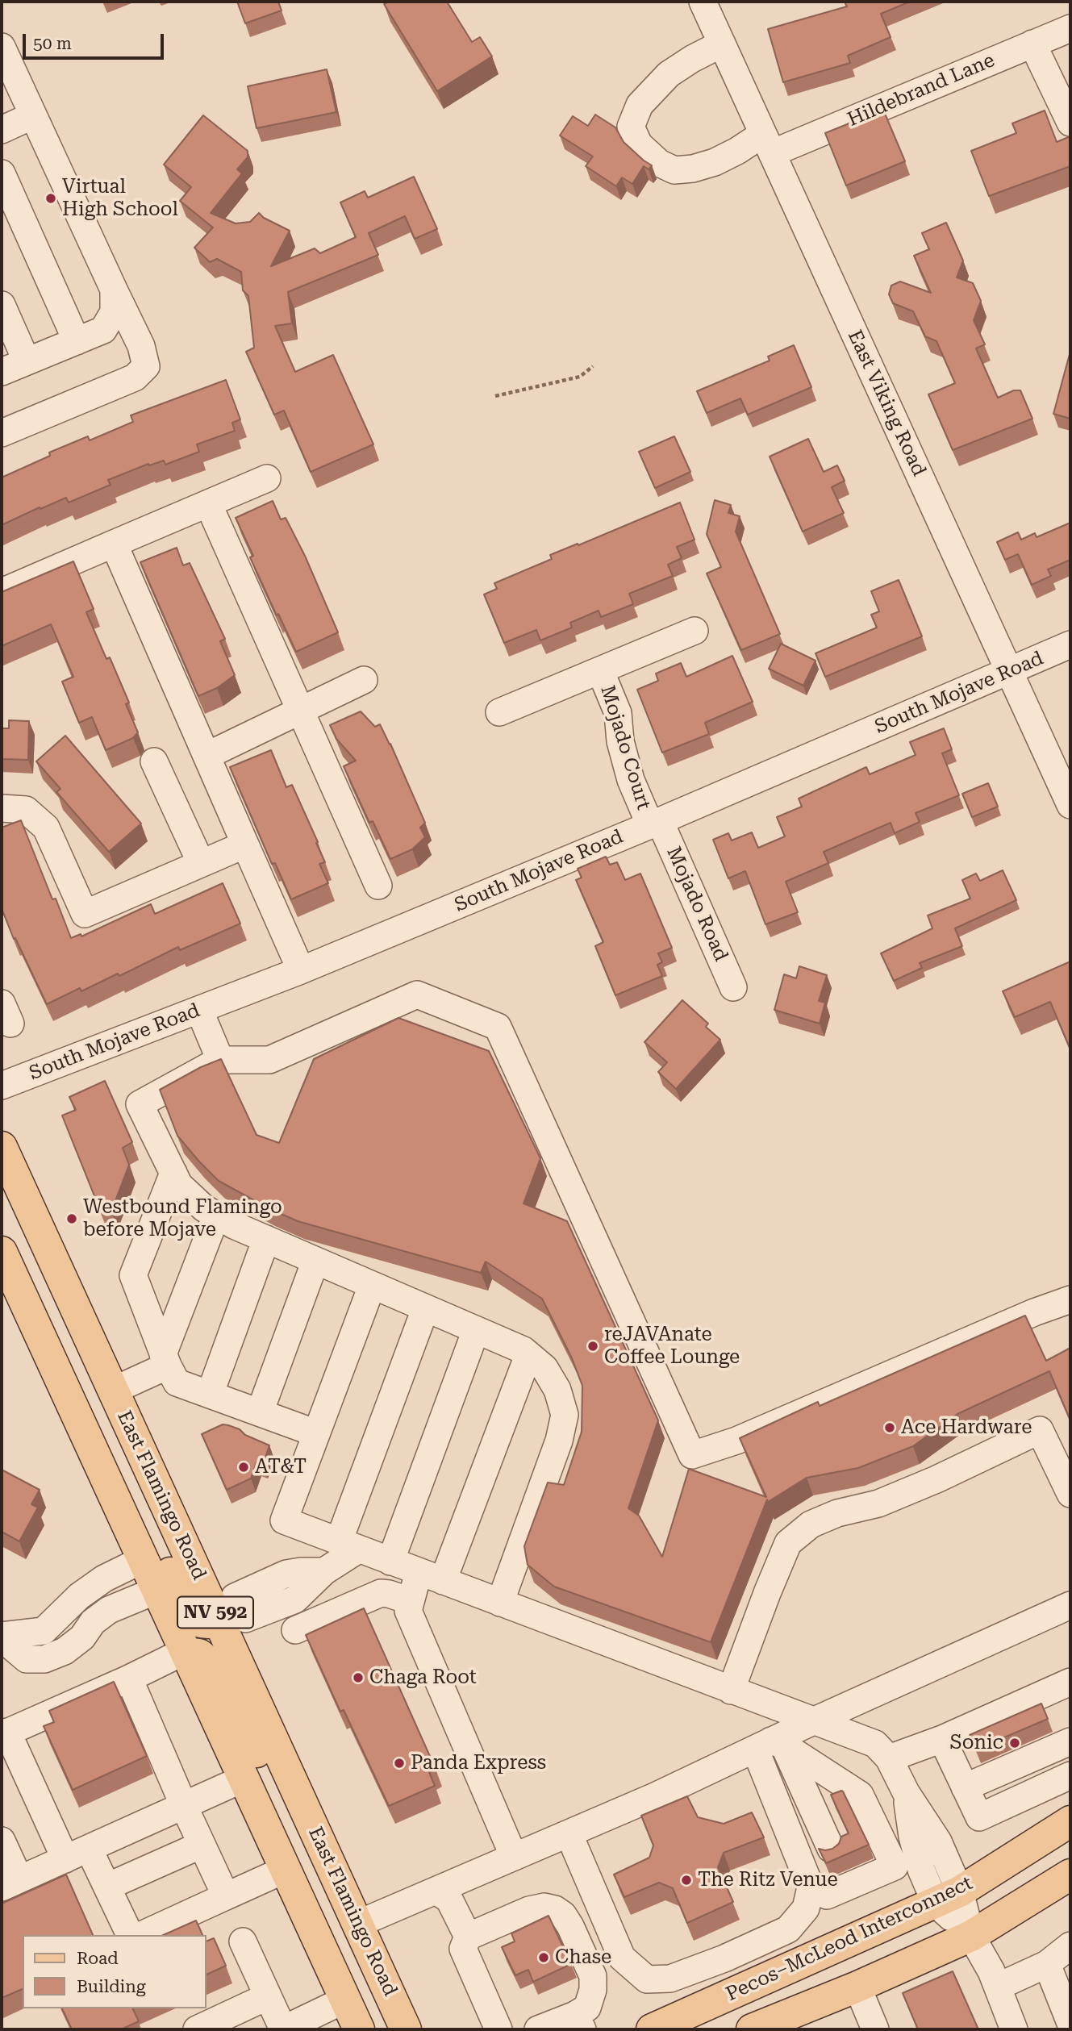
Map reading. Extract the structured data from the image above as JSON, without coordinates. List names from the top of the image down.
{
  "streets": {
    "main road": ["East Flamingo Road", "NV 592", "Pecos–McLeod Interconnect"],
    "street": [
      "Hildebrand Lane",
      "East Viking Road",
      "South Mojave Road",
      "Mojado Court",
      "Mojado Road"
    ]
  },
  "crossings": [
    ["Hildebrand Lane", "East Viking Road"],
    ["East Viking Road", "South Mojave Road"],
    ["South Mojave Road", "Mojado Court"],
    ["South Mojave Road", "Mojado Road"],
    ["Mojado Court", "Mojado Road"]
  ],
  "places": [
    "Virtual High School",
    "Westbound Flamingo before Mojave",
    "reJAVAnate Coffee Lounge",
    "Ace Hardware",
    "AT&T",
    "Chaga Root",
    "Sonic",
    "Panda Express",
    "The Ritz Venue",
    "Chase"
  ],
  "legend": ["Road", "Building"],
  "scale_bar": "50 m"
}
